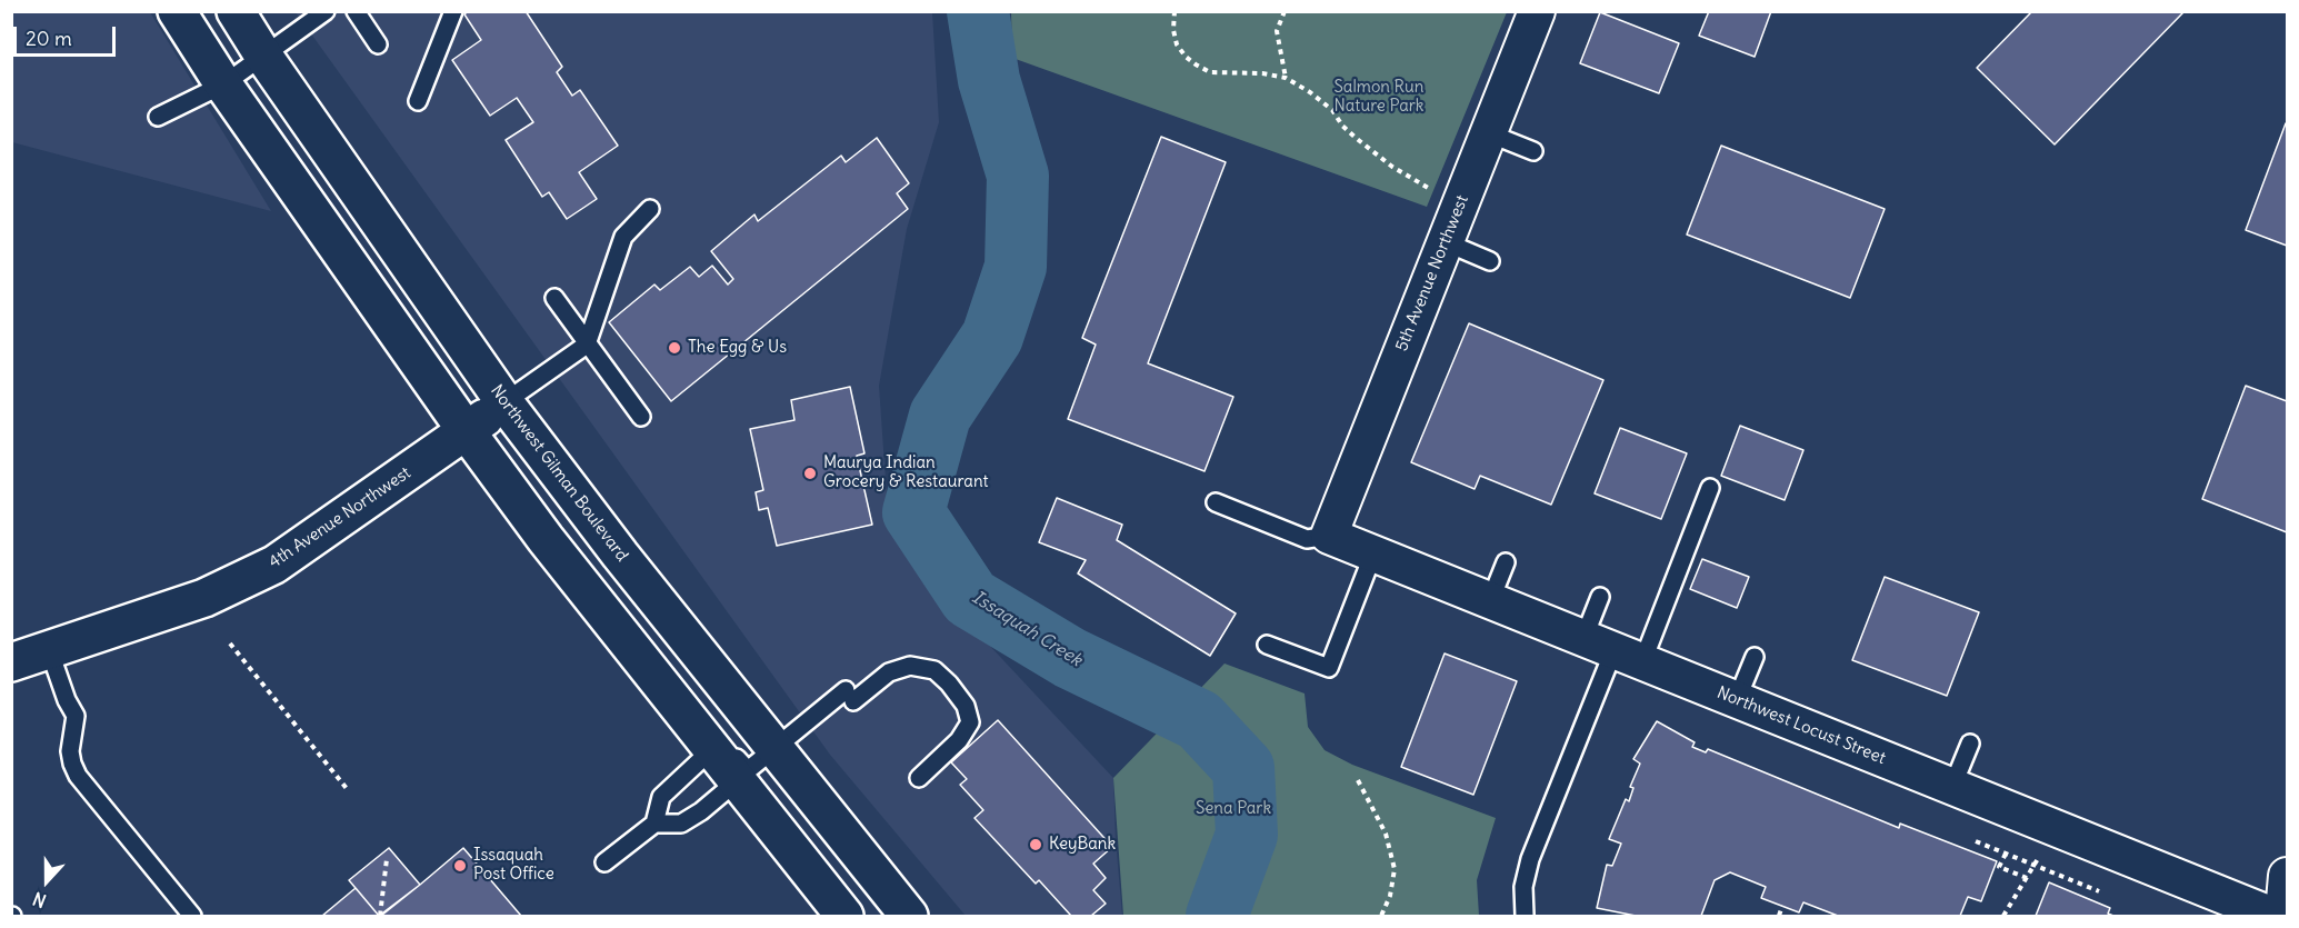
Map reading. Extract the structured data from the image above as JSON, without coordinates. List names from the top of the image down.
{
  "streets": {
    "street": [
      "5th Avenue Northwest",
      "Northwest Gilman Boulevard",
      "4th Avenue Northwest",
      "Northwest Locust Street"
    ]
  },
  "crossings": [
    ["5th Avenue Northwest", "Northwest Locust Street"],
    ["Northwest Gilman Boulevard", "4th Avenue Northwest"]
  ],
  "water": ["Issaquah Creek"],
  "parks": ["Salmon Run Nature Park", "Sena Park"],
  "places": [
    "The Egg & Us",
    "Maurya Indian Grocery & Restaurant",
    "KeyBank",
    "Issaquah Post Office"
  ],
  "scale_bar": "20 m",
  "north": "bottom"
}
